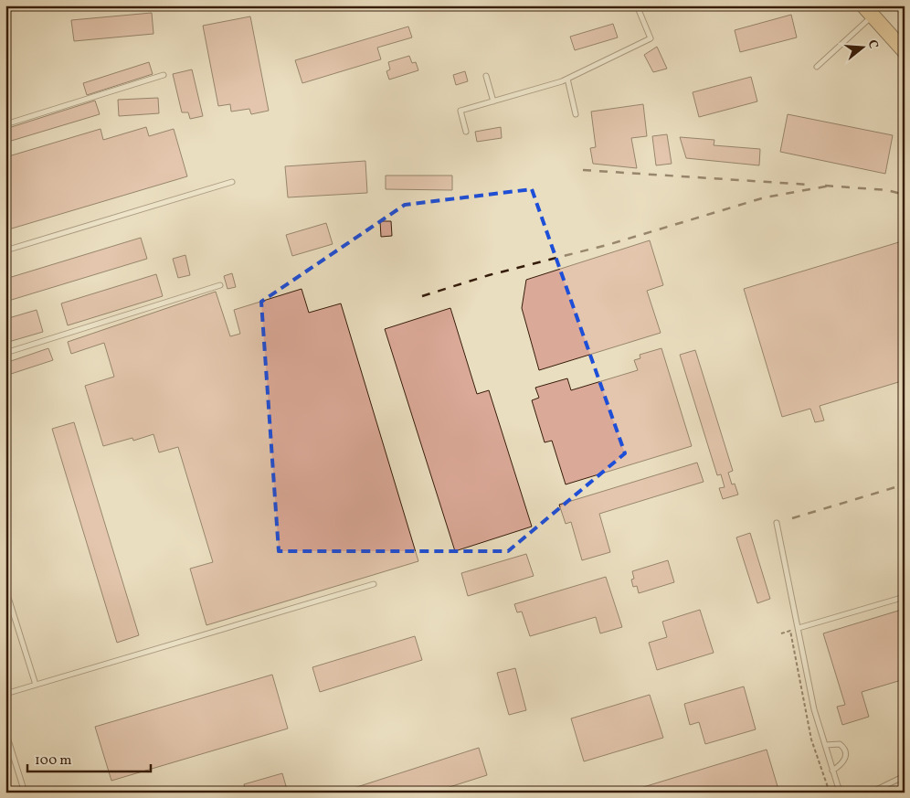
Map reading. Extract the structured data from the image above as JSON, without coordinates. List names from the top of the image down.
{
  "scale_bar": "100 m",
  "north": "right"
}
